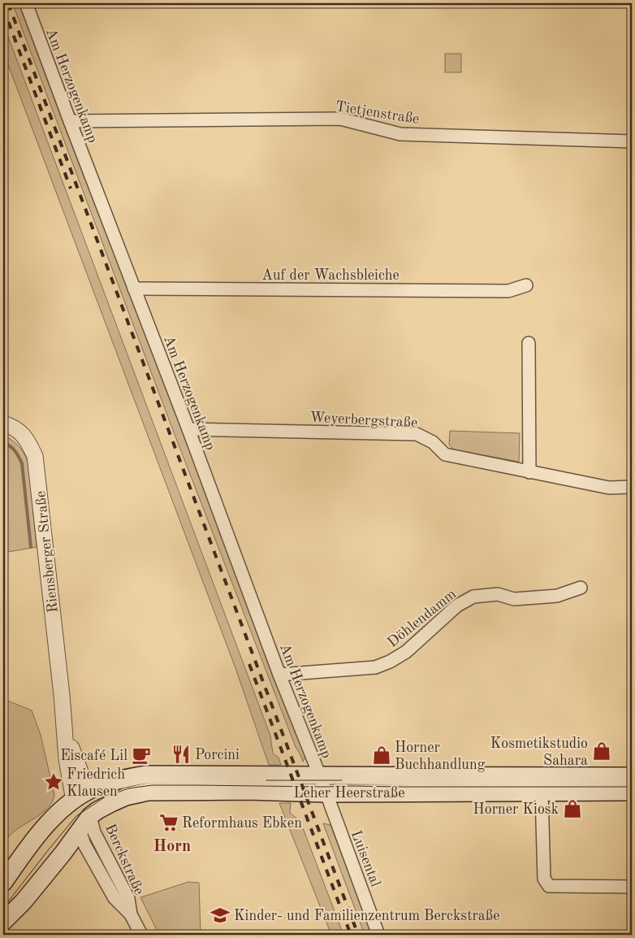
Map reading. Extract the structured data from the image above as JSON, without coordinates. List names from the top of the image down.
{
  "streets": {
    "main road": ["Leher Heerstraße"],
    "street": [
      "Am Herzogenkamp",
      "Tietjenstraße",
      "Auf der Wachsbleiche",
      "Weyerbergstraße",
      "Riensberger Straße",
      "Döhlendamm",
      "Luisental",
      "Berckstraße"
    ]
  },
  "crossings": [
    ["Am Herzogenkamp", "Tietjenstraße"],
    ["Am Herzogenkamp", "Auf der Wachsbleiche"],
    ["Am Herzogenkamp", "Weyerbergstraße"],
    ["Am Herzogenkamp", "Döhlendamm"],
    ["Am Herzogenkamp", "Leher Heerstraße"],
    ["Am Herzogenkamp", "Luisental"],
    ["Riensberger Straße", "Leher Heerstraße"],
    ["Leher Heerstraße", "Luisental"],
    ["Leher Heerstraße", "Berckstraße"]
  ],
  "districts": ["Horn"],
  "places": {
    "shop": ["Kosmetikstudio Sahara", "Horner Buchhandlung", "Horner Kiosk"],
    "restaurant": ["Porcini"],
    "cafe": ["Eiscafé Lil"],
    "place": ["Friedrich Klausen"],
    "supermarket": ["Reformhaus Ebken"],
    "school or university": ["Kinder- und Familienzentrum Berckstraße"]
  }
}
